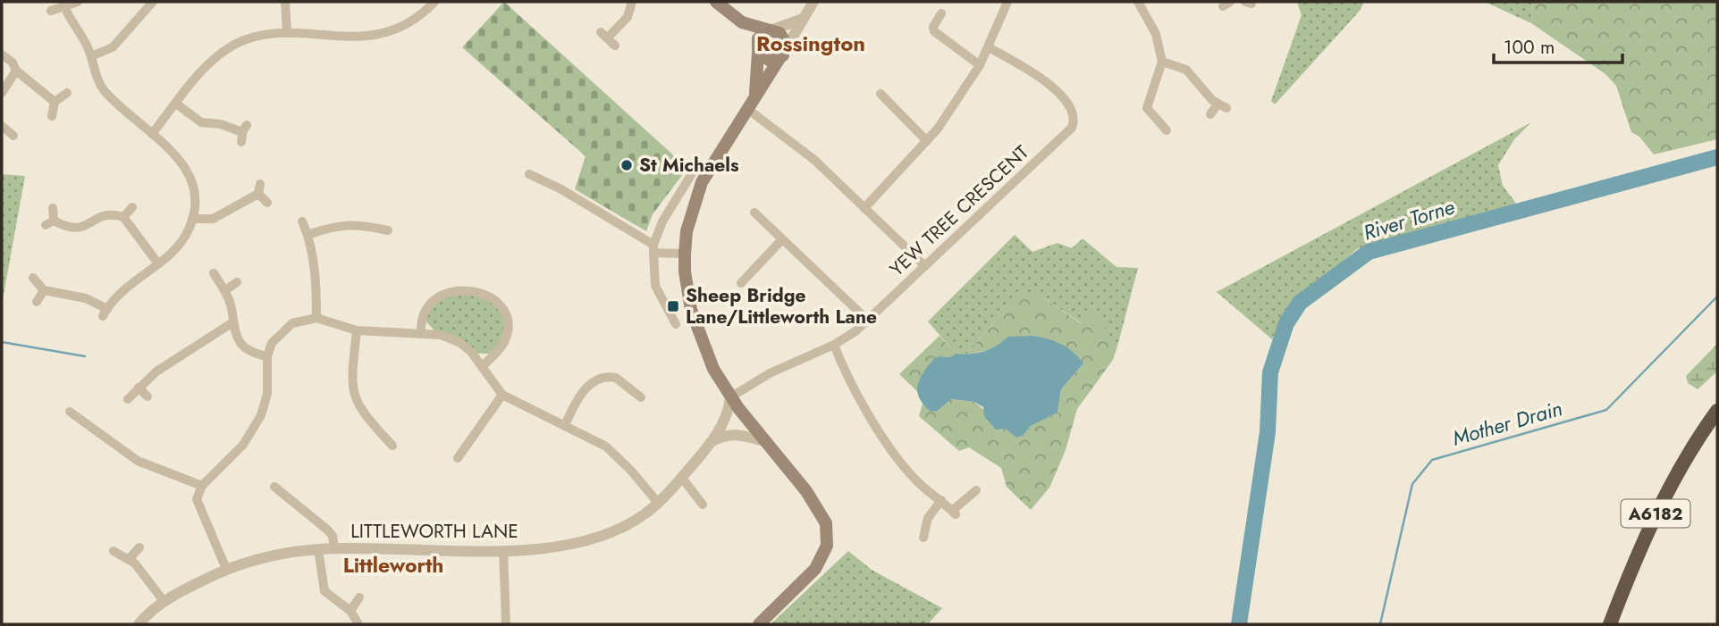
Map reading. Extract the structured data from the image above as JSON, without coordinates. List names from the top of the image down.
{
  "streets": {
    "highway": ["A6182"],
    "street": ["YEW TREE CRESCENT", "LITTLEWORTH LANE"]
  },
  "crossings": [
    ["YEW TREE CRESCENT", "LITTLEWORTH LANE"]
  ],
  "districts": ["Rossington", "Littleworth"],
  "water": ["River Torne", "Mother Drain"],
  "places": {
    "other": ["St Michaels"],
    "transit": ["Sheep Bridge Lane/Littleworth Lane"]
  },
  "scale_bar": "100 m"
}
